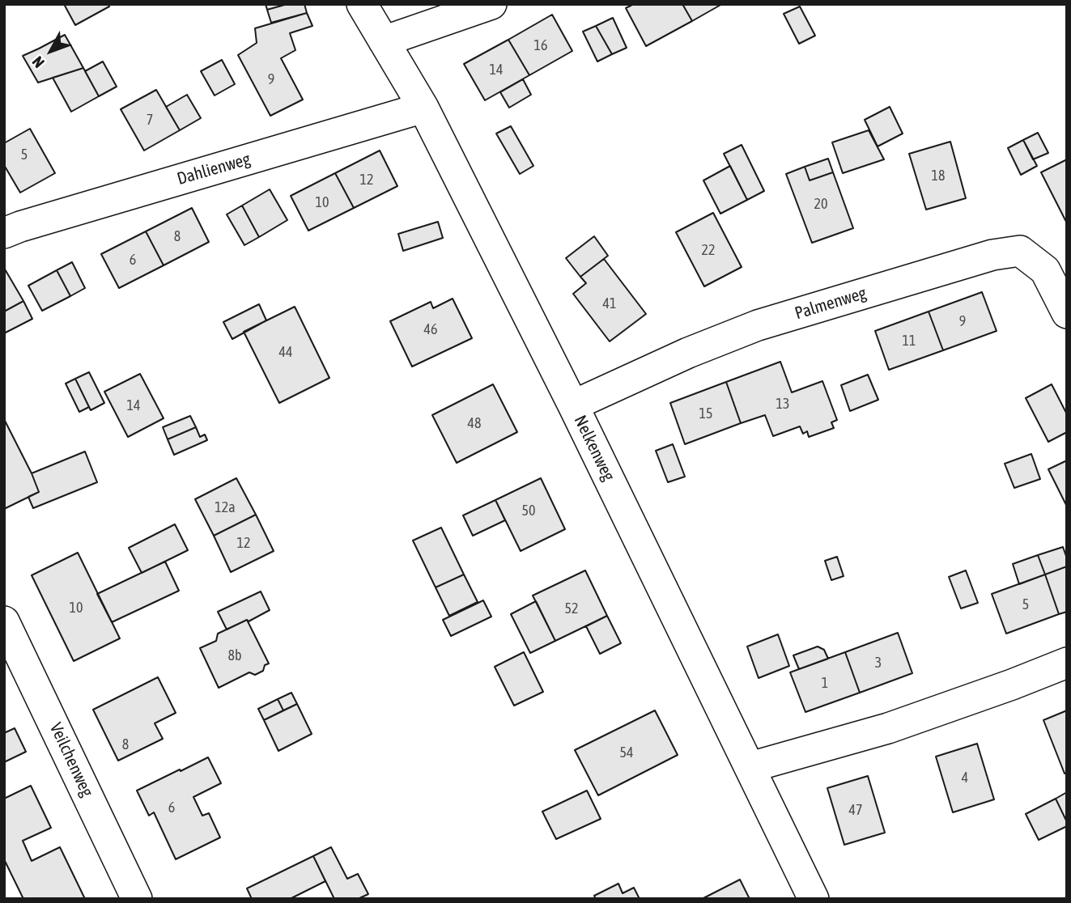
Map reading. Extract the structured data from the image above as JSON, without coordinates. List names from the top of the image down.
{
  "streets": {
    "street": [
      "Dahlienweg",
      "Palmenweg",
      "Nelkenweg",
      "Veilchenweg"
    ]
  },
  "crossings": [
    ["Dahlienweg", "Nelkenweg"],
    ["Palmenweg", "Nelkenweg"]
  ],
  "house_numbers": [
    "16",
    "14",
    "9",
    "7",
    "5",
    "18",
    "12",
    "10",
    "20",
    "8",
    "22",
    "6",
    "41",
    "9",
    "46",
    "11",
    "44",
    "13",
    "14",
    "15",
    "48",
    "12a",
    "50",
    "12",
    "5",
    "10",
    "52",
    "8b",
    "3",
    "1",
    "8",
    "54",
    "4",
    "6",
    "47"
  ],
  "north": "bottom left"
}
